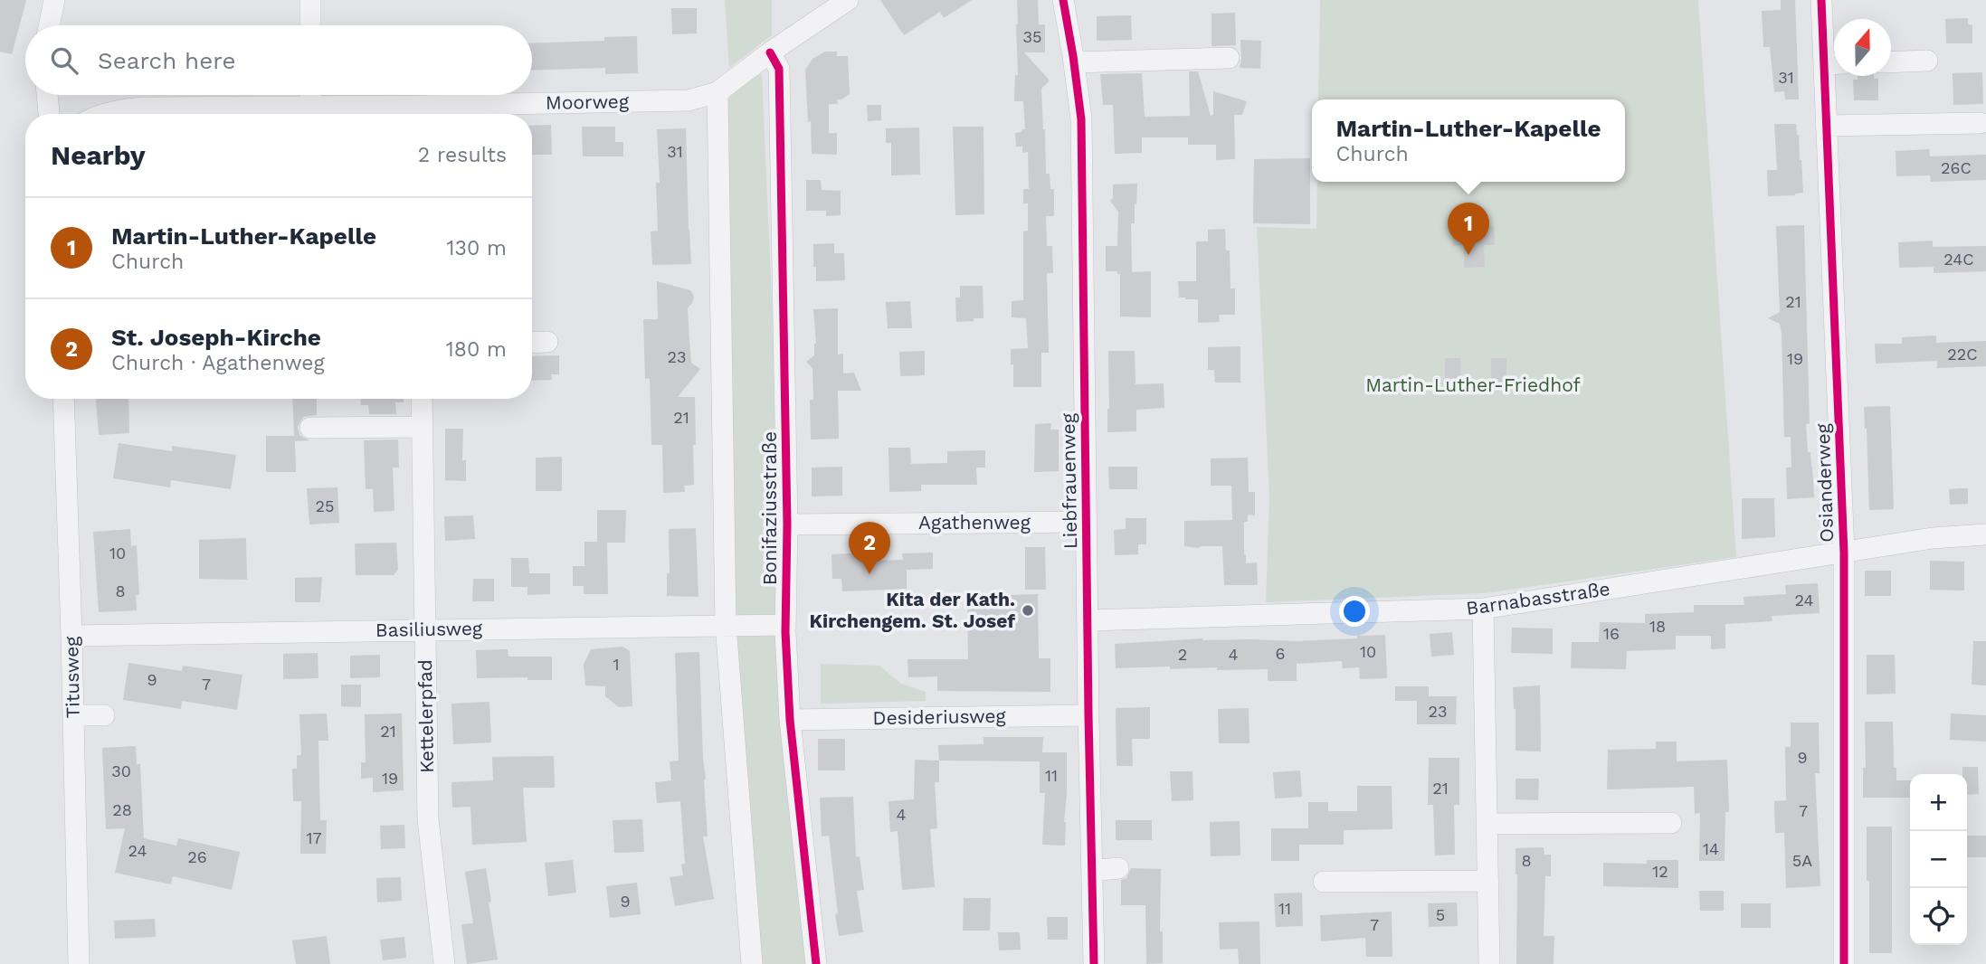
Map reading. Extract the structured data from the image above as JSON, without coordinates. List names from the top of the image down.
{
  "streets": {
    "street": [
      "Moorweg",
      "Liebfrauenweg",
      "Osianderweg",
      "Bonifaziusstraße",
      "Agathenweg",
      "Barnabasstraße",
      "Basiliusweg",
      "Titusweg",
      "Kettelerpfad",
      "Desideriusweg"
    ]
  },
  "crossings": [
    ["Moorweg", "Bonifaziusstraße"],
    ["Liebfrauenweg", "Agathenweg"],
    ["Liebfrauenweg", "Barnabasstraße"],
    ["Liebfrauenweg", "Desideriusweg"],
    ["Osianderweg", "Barnabasstraße"],
    ["Bonifaziusstraße", "Agathenweg"],
    ["Bonifaziusstraße", "Basiliusweg"],
    ["Bonifaziusstraße", "Desideriusweg"],
    ["Basiliusweg", "Titusweg"],
    ["Basiliusweg", "Kettelerpfad"]
  ],
  "parks": ["Martin-Luther-Friedhof"],
  "places": ["Kita der Kath. Kirchengem. St. Josef"],
  "house_numbers": [
    "35",
    "31",
    "31",
    "26C",
    "24C",
    "21",
    "22C",
    "23",
    "19",
    "21",
    "25",
    "10",
    "8",
    "24",
    "18",
    "16",
    "10",
    "6",
    "2",
    "4",
    "1",
    "9",
    "7",
    "23",
    "21",
    "9",
    "30",
    "11",
    "19",
    "21",
    "28",
    "7",
    "4",
    "17",
    "14",
    "24",
    "26",
    "8",
    "5A",
    "12",
    "9",
    "11",
    "5",
    "7"
  ],
  "north": "top",
  "page": {
    "search": "Search here",
    "popup": ["Martin-Luther-Kapelle", "Church"],
    "heading": ["Nearby", "2 results"],
    "list": [
      {
        "mark": "1",
        "name": "Martin-Luther-Kapelle",
        "note": "Church",
        "value": "130 m"
      },
      {
        "mark": "2",
        "name": "St. Joseph-Kirche",
        "note": "Church · Agathenweg",
        "value": "180 m"
      }
    ],
    "pins": ["1", "2"],
    "map_buttons": ["+", "−"]
  }
}
